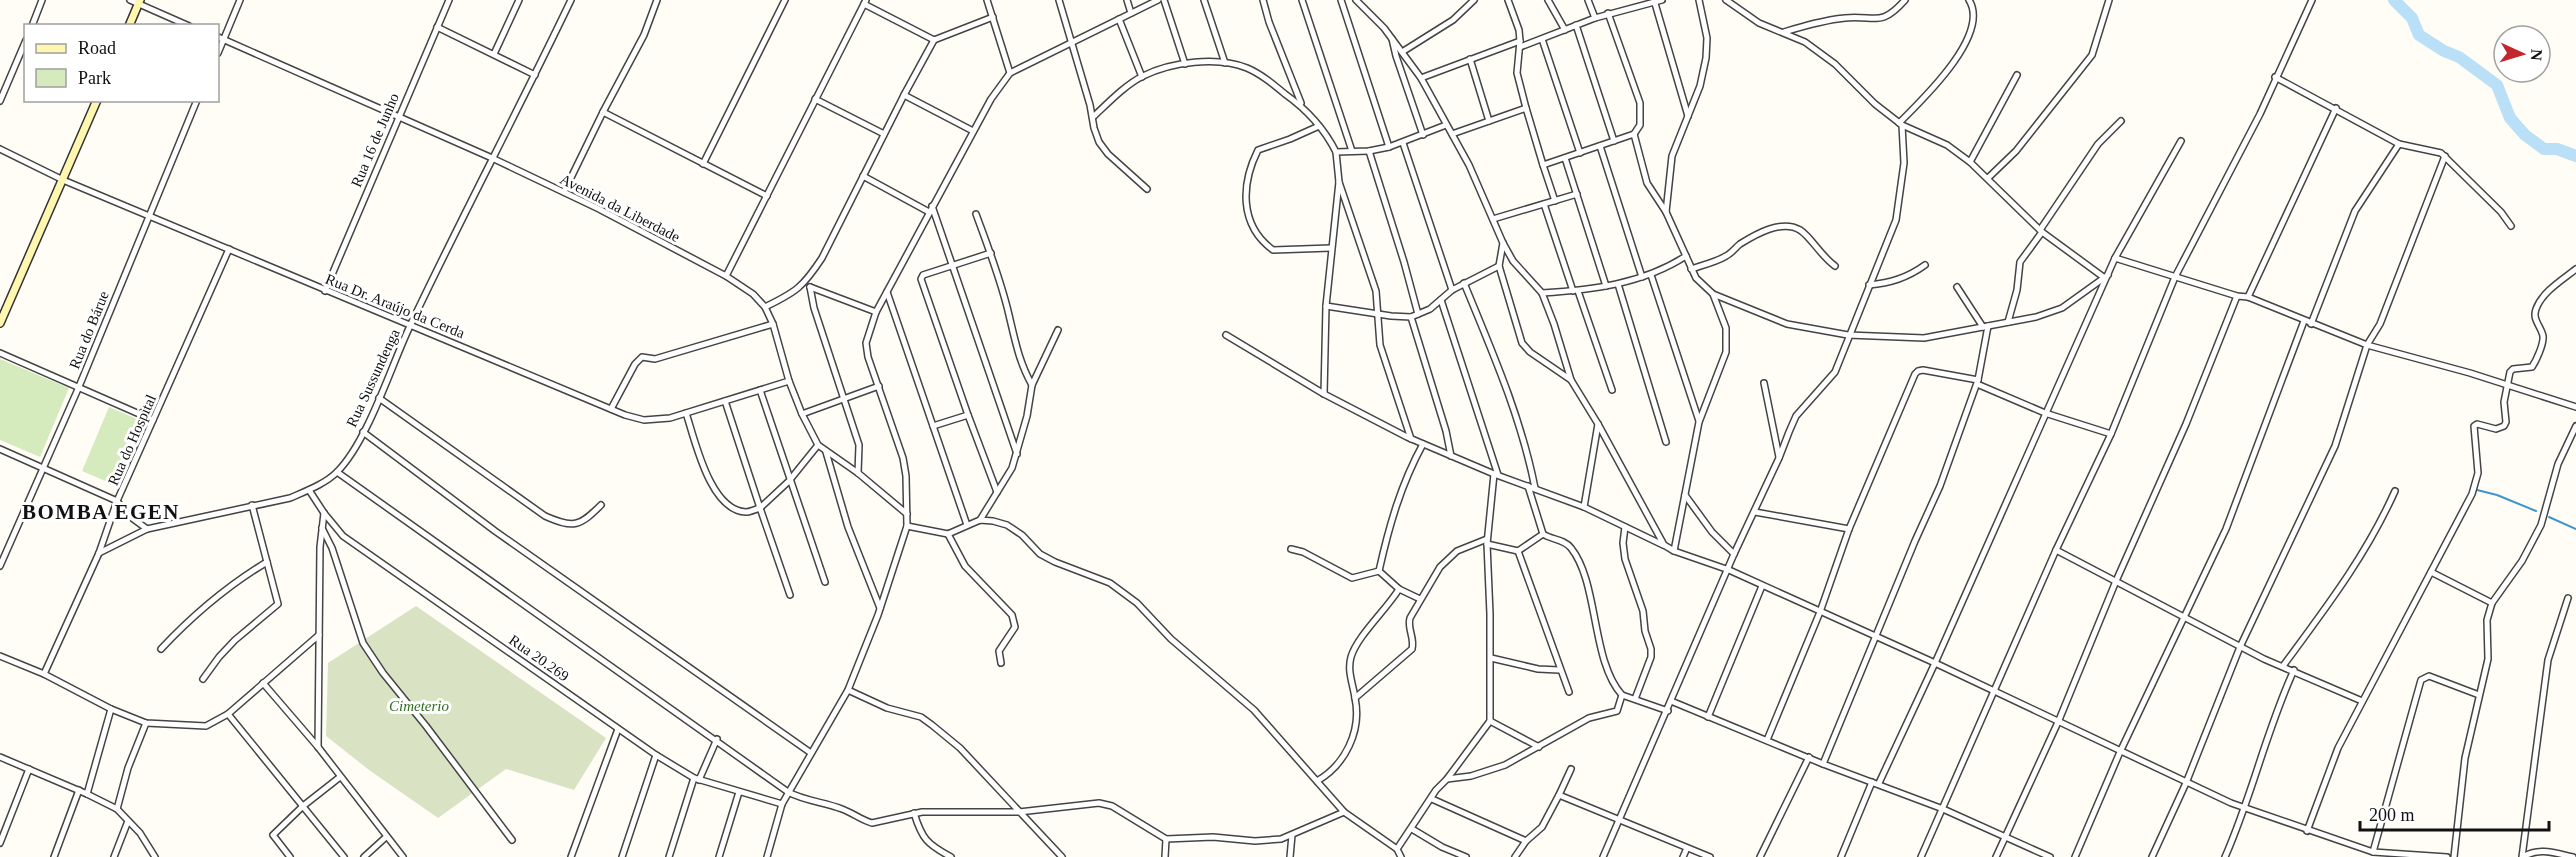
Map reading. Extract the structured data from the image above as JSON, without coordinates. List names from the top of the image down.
{
  "streets": {
    "street": [
      "Rua 16 de Junho",
      "Avenida da Liberdade",
      "Rua Dr. Araújo da Cerda",
      "Rua do Bárue",
      "Rua Sussundenga",
      "Rua do Hospital",
      "Rua 20.269"
    ]
  },
  "crossings": [
    ["Rua 16 de Junho", "Avenida da Liberdade"],
    ["Rua 16 de Junho", "Rua Dr. Araújo da Cerda"],
    ["Avenida da Liberdade", "Rua Dr. Araújo da Cerda"],
    ["Avenida da Liberdade", "Rua Sussundenga"],
    ["Rua Dr. Araújo da Cerda", "Rua do Bárue"],
    ["Rua Dr. Araújo da Cerda", "Rua Sussundenga"],
    ["Rua Dr. Araújo da Cerda", "Rua do Hospital"],
    ["Rua Sussundenga", "Rua do Hospital"],
    ["Rua Sussundenga", "Rua 20.269"]
  ],
  "districts": ["BOMBA EGEN"],
  "parks": ["Cimeterio"],
  "legend": ["Road", "Park"],
  "scale_bar": "200 m",
  "north": "right"
}
